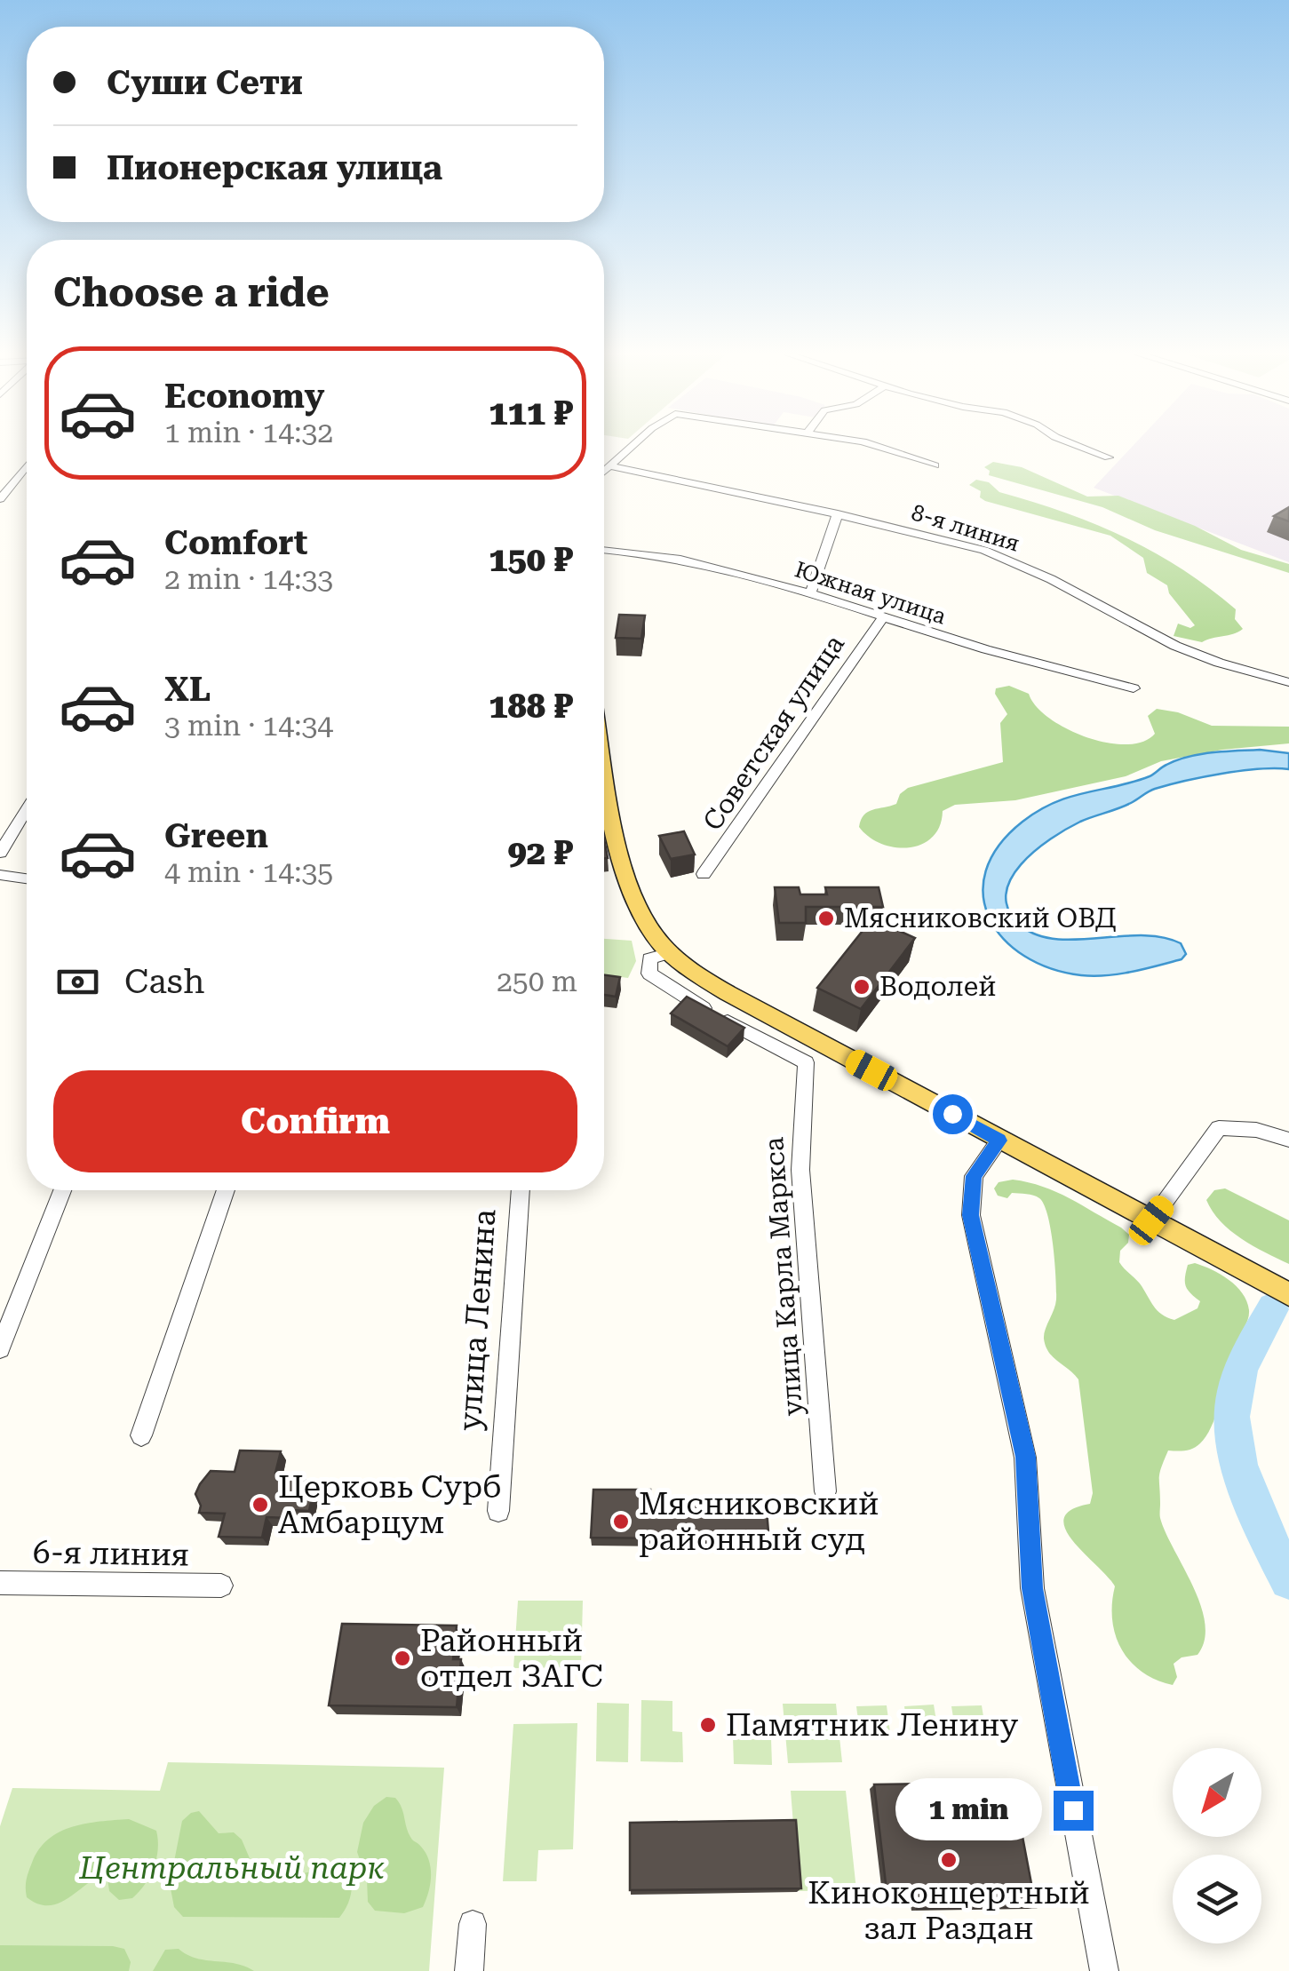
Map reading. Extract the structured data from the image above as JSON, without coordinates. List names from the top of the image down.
{
  "streets": {
    "street": [
      "8-я линия",
      "Южная улица",
      "Советская улица",
      "улица Карла Маркса",
      "улица Ленина",
      "6-я линия"
    ]
  },
  "crossings": [
    ["8-я линия", "Советская улица"],
    ["Южная улица", "Советская улица"]
  ],
  "parks": ["Центральный парк"],
  "places": [
    "Мясниковский ОВД",
    "Водолей",
    "Церковь Сурб Амбарцум",
    "Мясниковский районный суд",
    "Районный отдел ЗАГС",
    "Памятник Ленину",
    "Киноконцертный зал Раздан"
  ],
  "north": "bottom left",
  "page": {
    "banner": ["Суши Сети", "Пионерская улица"],
    "heading": "Choose a ride",
    "list": [
      {
        "name": "Economy",
        "note": "1 min · 14:32",
        "value": "111 ₽"
      },
      {
        "name": "Comfort",
        "note": "2 min · 14:33",
        "value": "150 ₽"
      },
      {
        "name": "XL",
        "note": "3 min · 14:34",
        "value": "188 ₽"
      },
      {
        "name": "Green",
        "note": "4 min · 14:35",
        "value": "92 ₽"
      }
    ],
    "pay": ["Cash", "250 m"],
    "buttons": "Confirm",
    "bubble": "1 min"
  }
}
